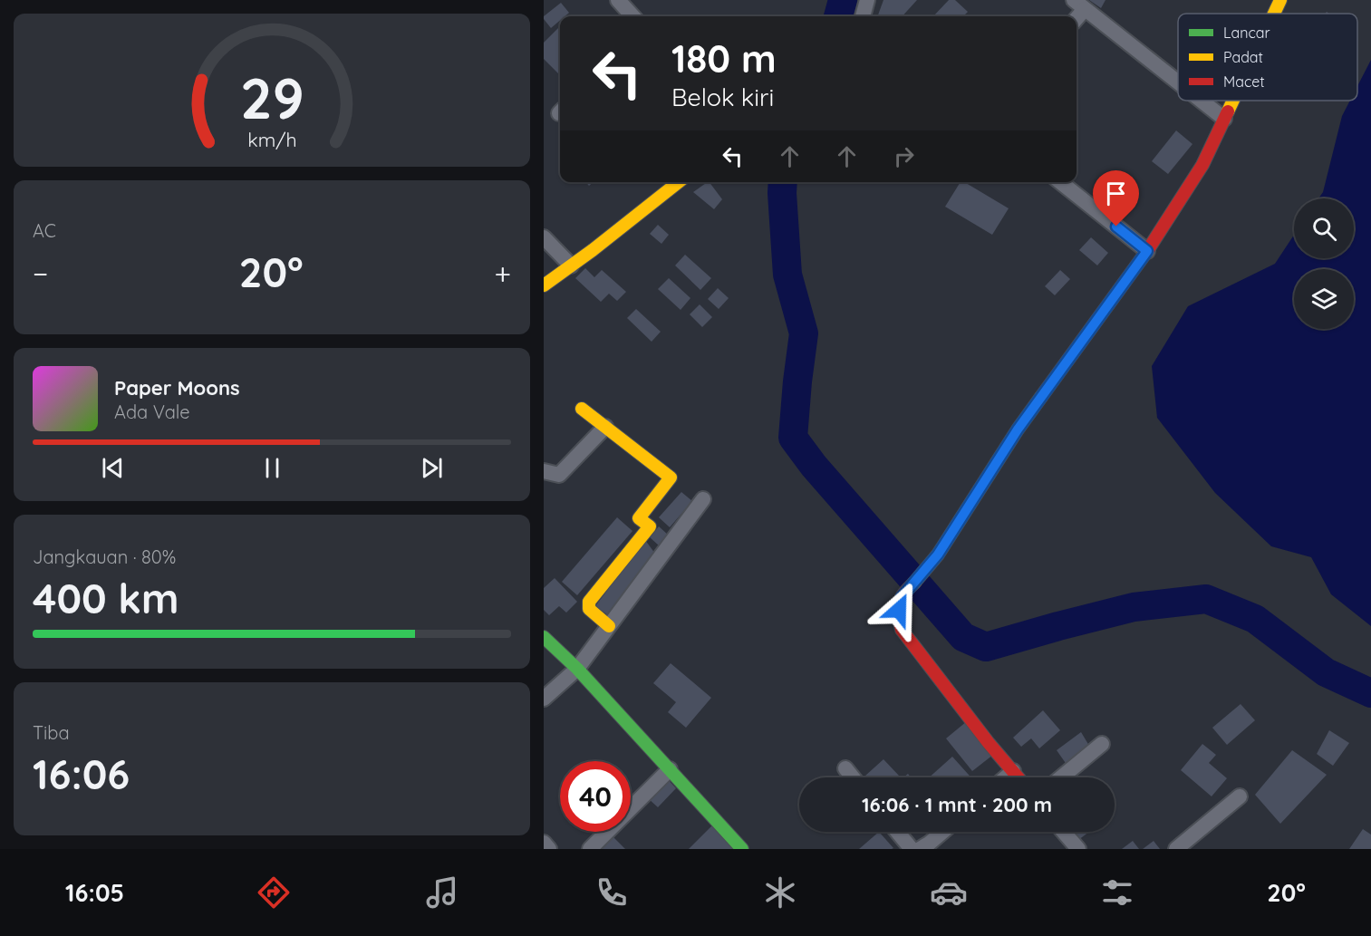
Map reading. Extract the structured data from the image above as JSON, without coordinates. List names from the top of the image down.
{
  "legend": ["Lancar", "Padat", "Macet"],
  "page": {
    "turn": ["180 m", "Belok kiri"],
    "tile": [
      "AC",
      ["Jangkauan · 80%", "400 km"],
      ["Tiba", "16:06"]
    ],
    "heat": ["−", "20°", "+"],
    "song": ["Paper Moons", "Ada Vale"],
    "limit": "40",
    "trip": "16:06 · 1 mnt · 200 m",
    "tabs": ["16:05", "20°"],
    "gauge": ["29", "km/h"]
  }
}
